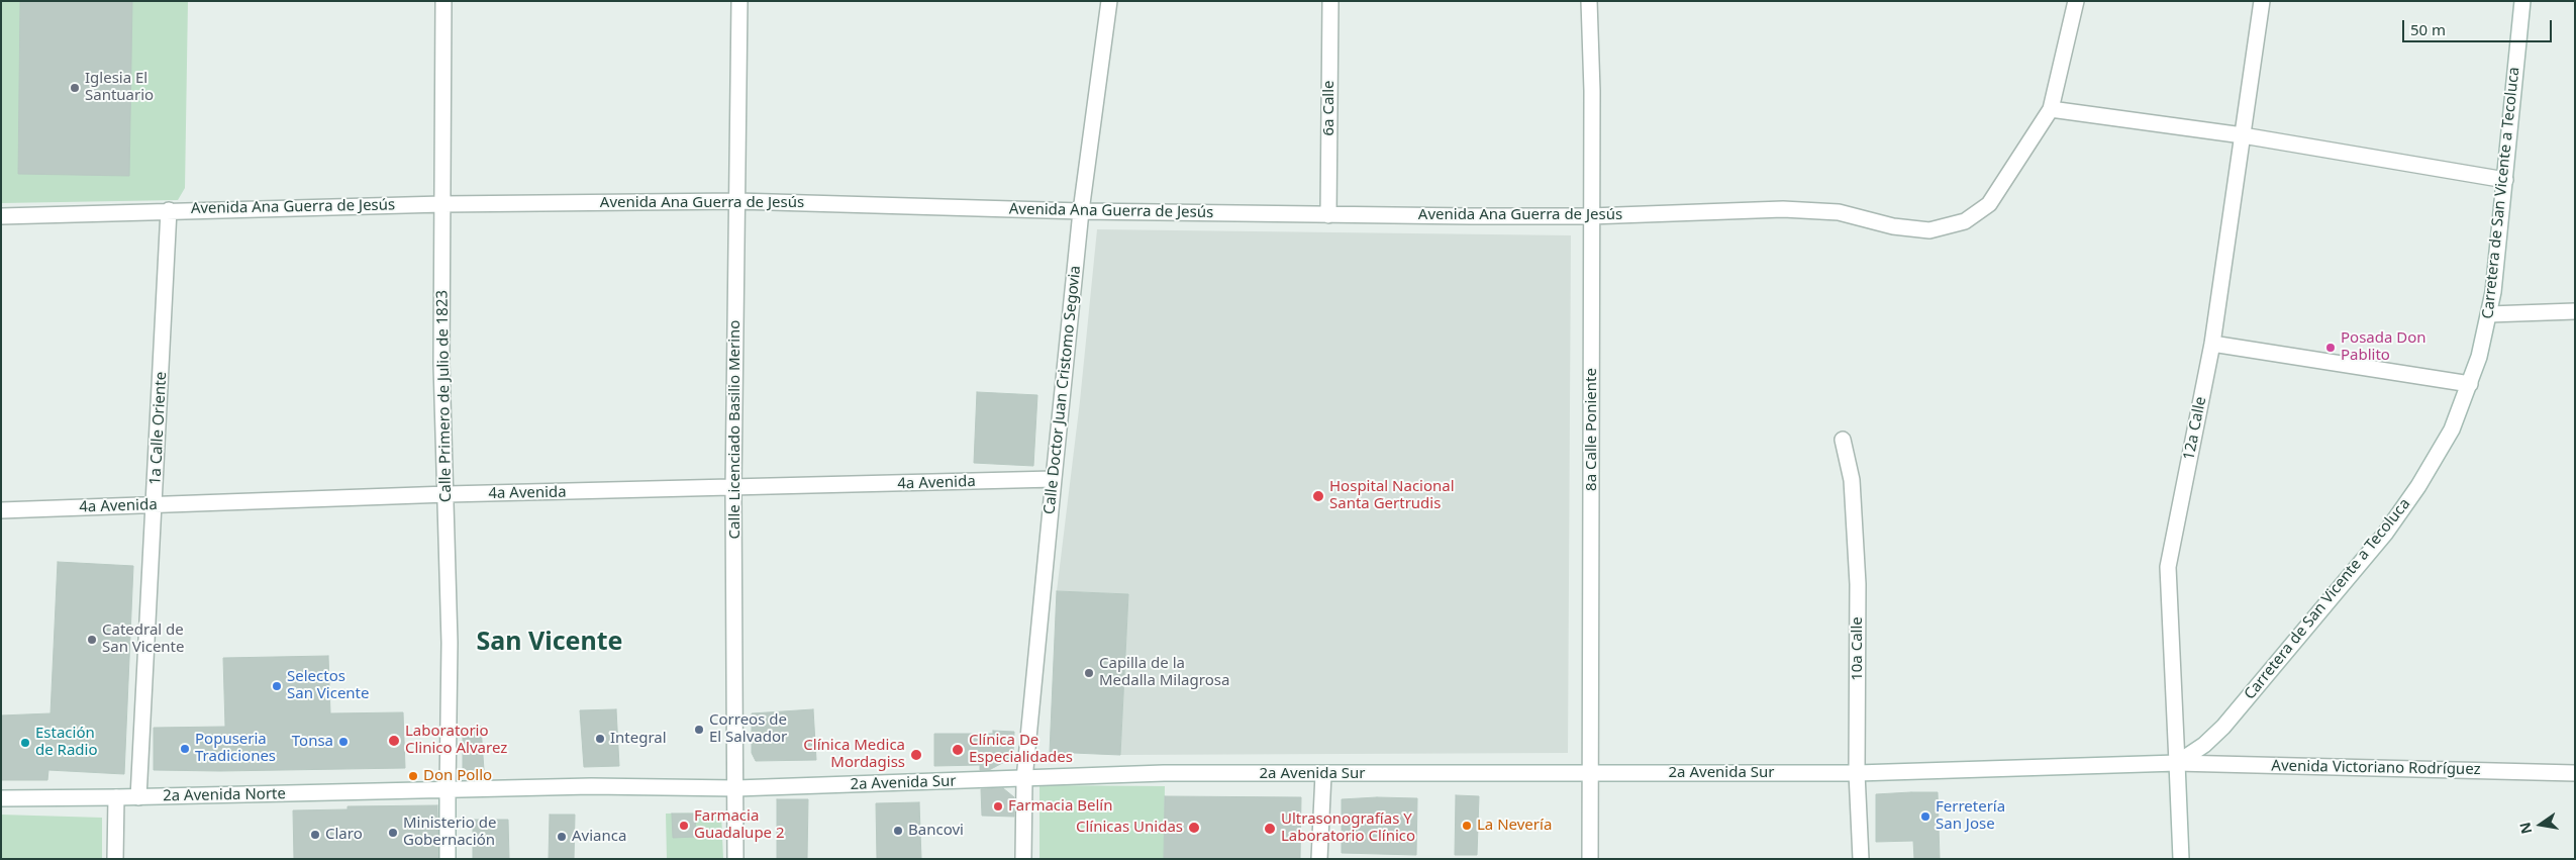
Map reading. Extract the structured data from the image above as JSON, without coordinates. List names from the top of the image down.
{
  "streets": {
    "street": [
      "6a Calle",
      "Carretera de San Vicente a Tecoluca",
      "Avenida Ana Guerra de Jesús",
      "Calle Doctor Juan Cristomo Segovia",
      "Calle Primero de Julio de 1823",
      "1a Calle Oriente",
      "12a Calle",
      "Calle Licenciado Basilio Merino",
      "8a Calle Poniente",
      "4a Avenida",
      "10a Calle",
      "Avenida Victoriano Rodríguez",
      "2a Avenida Sur",
      "2a Avenida Norte"
    ]
  },
  "crossings": [
    ["6a Calle", "Avenida Ana Guerra de Jesús"],
    ["Carretera de San Vicente a Tecoluca", "12a Calle"],
    ["Carretera de San Vicente a Tecoluca", "Avenida Victoriano Rodríguez"],
    ["Carretera de San Vicente a Tecoluca", "2a Avenida Sur"],
    ["Avenida Ana Guerra de Jesús", "Calle Doctor Juan Cristomo Segovia"],
    ["Avenida Ana Guerra de Jesús", "Calle Primero de Julio de 1823"],
    ["Avenida Ana Guerra de Jesús", "1a Calle Oriente"],
    ["Avenida Ana Guerra de Jesús", "Calle Licenciado Basilio Merino"],
    ["Avenida Ana Guerra de Jesús", "8a Calle Poniente"],
    ["Calle Doctor Juan Cristomo Segovia", "4a Avenida"],
    ["Calle Doctor Juan Cristomo Segovia", "2a Avenida Sur"],
    ["Calle Primero de Julio de 1823", "4a Avenida"],
    ["Calle Primero de Julio de 1823", "2a Avenida Sur"],
    ["Calle Primero de Julio de 1823", "2a Avenida Norte"],
    ["1a Calle Oriente", "4a Avenida"],
    ["1a Calle Oriente", "2a Avenida Norte"],
    ["12a Calle", "Avenida Victoriano Rodríguez"],
    ["12a Calle", "2a Avenida Sur"],
    ["Calle Licenciado Basilio Merino", "4a Avenida"],
    ["Calle Licenciado Basilio Merino", "2a Avenida Sur"],
    ["8a Calle Poniente", "2a Avenida Sur"],
    ["10a Calle", "2a Avenida Sur"],
    ["Avenida Victoriano Rodríguez", "2a Avenida Sur"],
    ["2a Avenida Sur", "2a Avenida Norte"]
  ],
  "districts": ["San Vicente"],
  "places": [
    "Iglesia El Santuario",
    "Posada Don Pablito",
    "Hospital Nacional Santa Gertrudis",
    "Catedral de San Vicente",
    "Capilla de la Medalla Milagrosa",
    "Selectos San Vicente",
    "Correos de El Salvador",
    "Integral",
    "Laboratorio Clinico Alvarez",
    "Tonsa",
    "Estación de Radio",
    "Popuseria Tradiciones",
    "Clínica De Especialidades",
    "Clínica Medica Mordagiss",
    "Don Pollo",
    "Farmacia Belín",
    "Ferretería San Jose",
    "Farmacia Guadalupe 2",
    "La Nevería",
    "Clínicas Unidas",
    "Ultrasonografías Y Laboratorio Clínico",
    "Bancovi",
    "Ministerio de Gobernación",
    "Claro",
    "Avianca"
  ],
  "scale_bar": "50 m",
  "north": "left"
}
